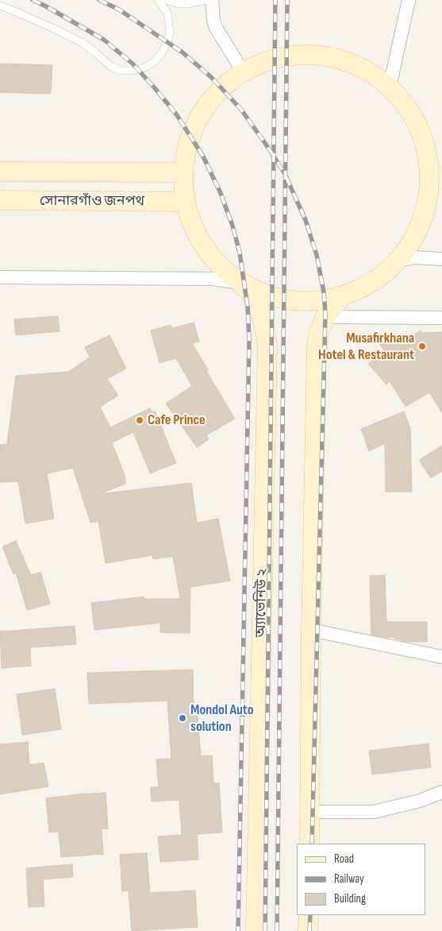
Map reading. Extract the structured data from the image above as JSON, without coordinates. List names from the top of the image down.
{
  "streets": {
    "main road": ["সোনারগাঁও জনপথ", "অ্যাভেনিউ ২"]
  },
  "places": ["Musafirkhana Hotel & Restaurant", "Cafe Prince", "Mondol Auto solution"],
  "legend": ["Road", "Railway", "Building"]
}
